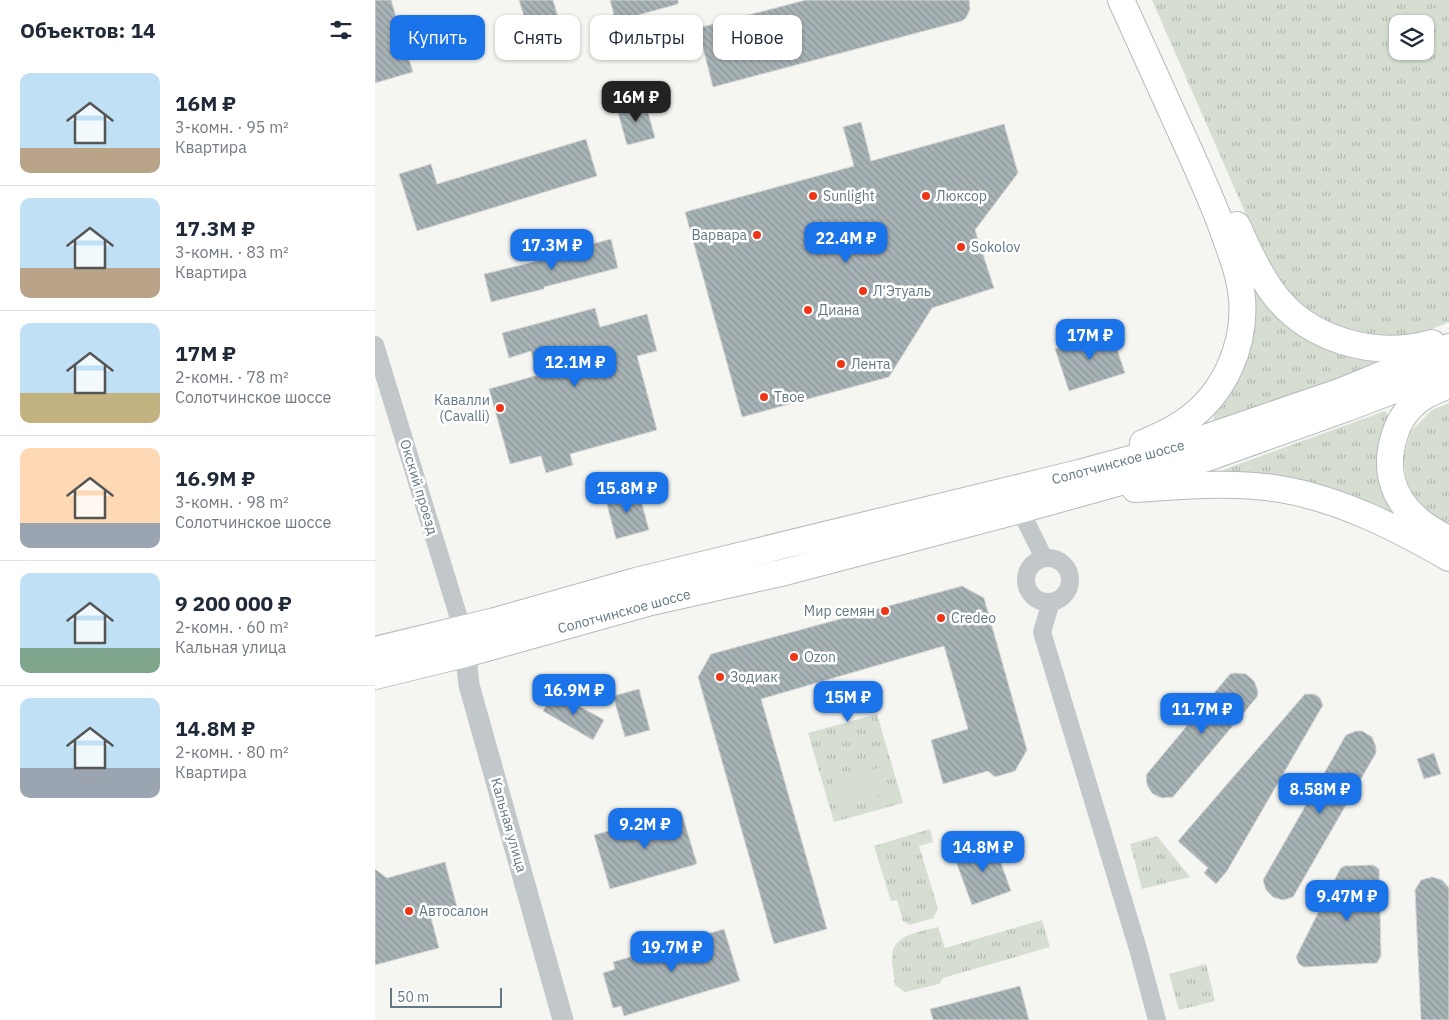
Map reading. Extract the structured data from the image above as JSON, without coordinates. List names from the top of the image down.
{
  "streets": {
    "main road": ["Солотчинское шоссе"],
    "street": ["Окский проезд", "Кальная улица"]
  },
  "crossings": [
    ["Солотчинское шоссе", "Окский проезд"],
    ["Солотчинское шоссе", "Кальная улица"],
    ["Окский проезд", "Кальная улица"]
  ],
  "places": [
    "Sunlight",
    "Люксор",
    "Варвара",
    "Sokolov",
    "Л'Этуаль",
    "Диана",
    "Лента",
    "Твое",
    "Кавалли (Cavalli)",
    "Мир семян",
    "Credeo",
    "Ozon",
    "Зодиак",
    "Автосалон"
  ],
  "scale_bar": "50 m",
  "page": {
    "heading": "Объектов: 14",
    "chip": [
      "Купить",
      "Снять",
      "Фильтры",
      "Новое"
    ],
    "list": [
      {
        "name": "16M ₽",
        "note": "3-комн. · 95 m² · Квартира"
      },
      {
        "name": "17.3M ₽",
        "note": "3-комн. · 83 m² · Квартира"
      },
      {
        "name": "17M ₽",
        "note": "2-комн. · 78 m² · Солотчинское шоссе"
      },
      {
        "name": "16.9M ₽",
        "note": "3-комн. · 98 m² · Солотчинское шоссе"
      },
      {
        "name": "9 200 000 ₽",
        "note": "2-комн. · 60 m² · Кальная улица"
      },
      {
        "name": "14.8M ₽",
        "note": "2-комн. · 80 m² · Квартира"
      }
    ],
    "price": [
      "16M ₽",
      "22.4M ₽",
      "17.3M ₽",
      "17M ₽",
      "12.1M ₽",
      "15.8M ₽",
      "16.9M ₽",
      "15M ₽",
      "11.7M ₽",
      "8.58M ₽",
      "9.2M ₽",
      "14.8M ₽",
      "9.47M ₽",
      "19.7M ₽"
    ],
    "scale": "50 m"
  }
}
